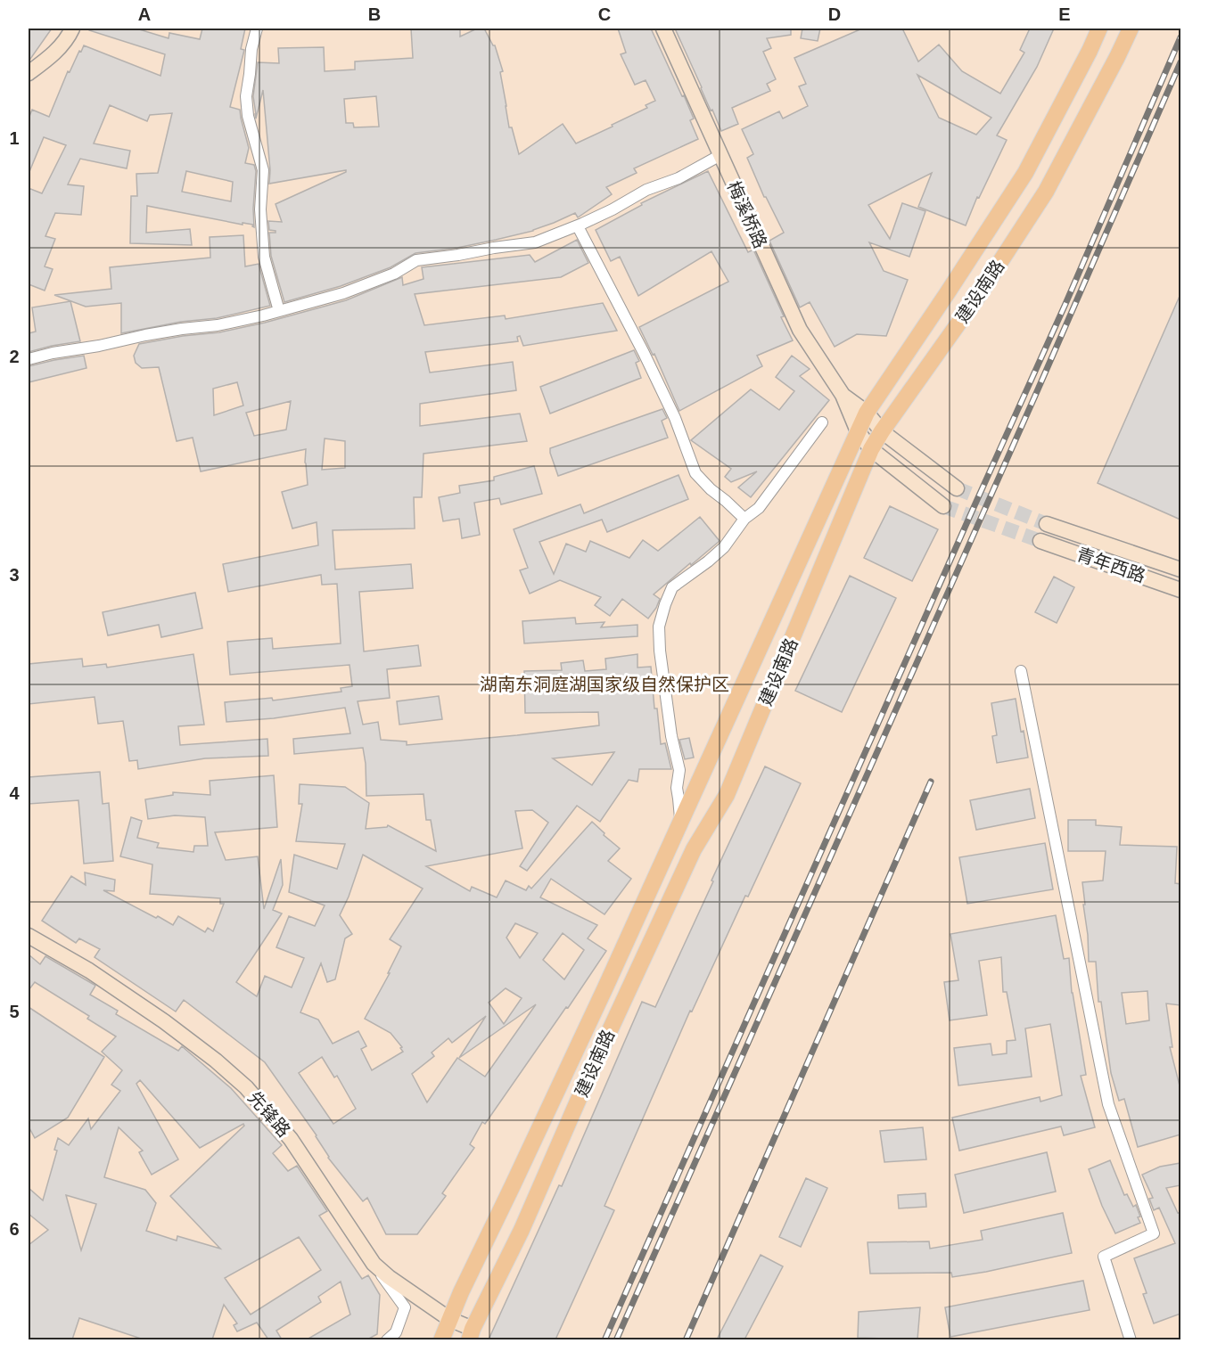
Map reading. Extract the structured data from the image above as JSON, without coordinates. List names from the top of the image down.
{
  "streets": {
    "main road": [
      "梅溪桥路",
      "建设南路",
      "青年西路",
      "先锋路"
    ]
  },
  "crossings": [
    ["建设南路", "先锋路"]
  ],
  "parks": ["湖南东洞庭湖国家级自然保护区"],
  "grid": {
    "columns": [
      "A",
      "B",
      "C",
      "D",
      "E"
    ],
    "rows": [
      "1",
      "2",
      "3",
      "4",
      "5",
      "6"
    ]
  }
}
